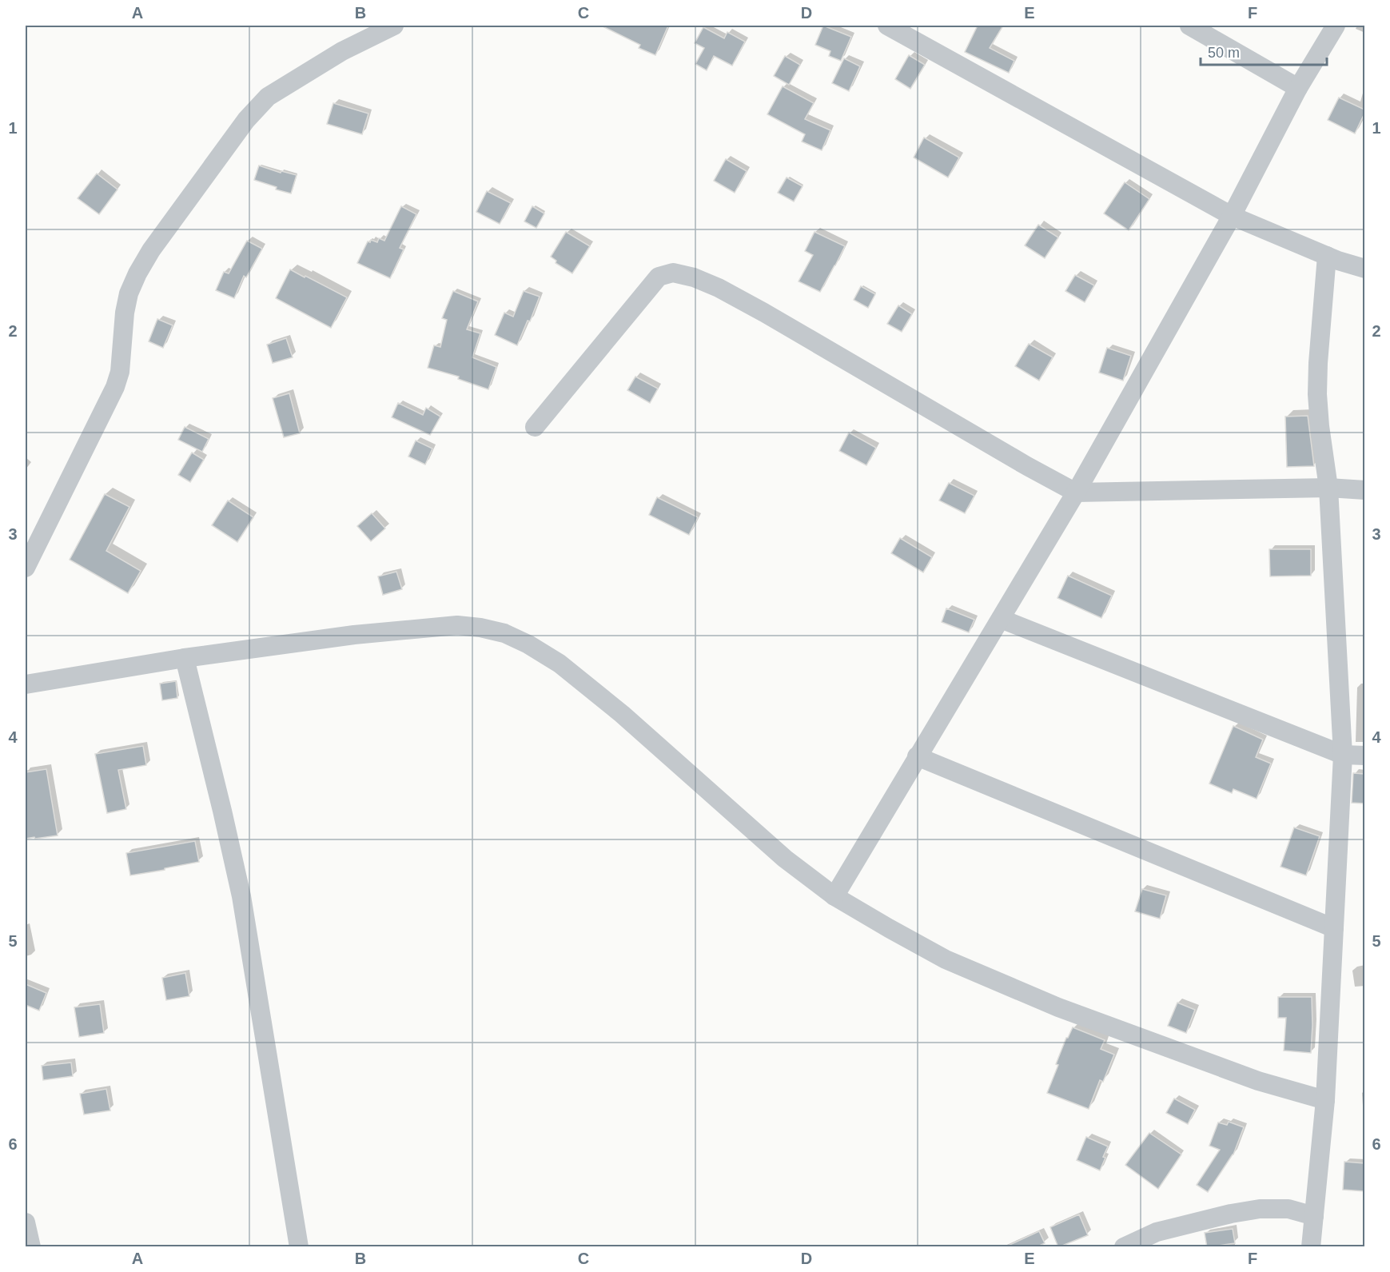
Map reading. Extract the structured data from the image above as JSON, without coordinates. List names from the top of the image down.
{
  "scale_bar": "50 m",
  "grid": {
    "columns": [
      "A",
      "B",
      "C",
      "D",
      "E",
      "F"
    ],
    "rows": [
      "1",
      "2",
      "3",
      "4",
      "5",
      "6"
    ]
  }
}
